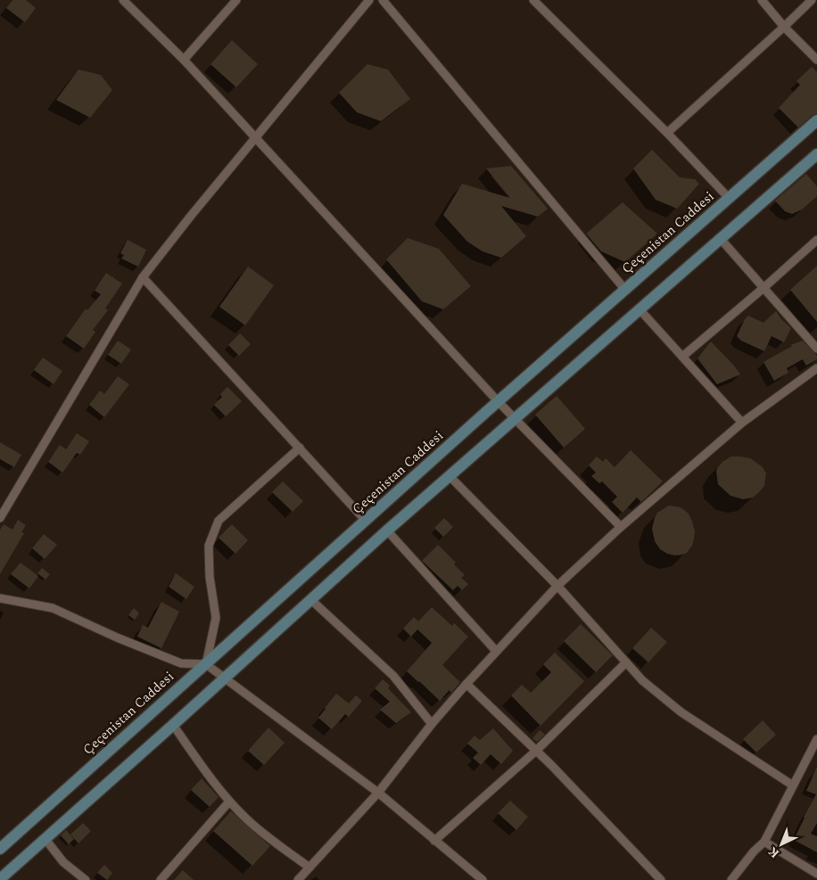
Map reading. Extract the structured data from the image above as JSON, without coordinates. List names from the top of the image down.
{
  "streets": {
    "main road": ["Çeçenistan Caddesi"]
  },
  "north": "bottom left"
}
